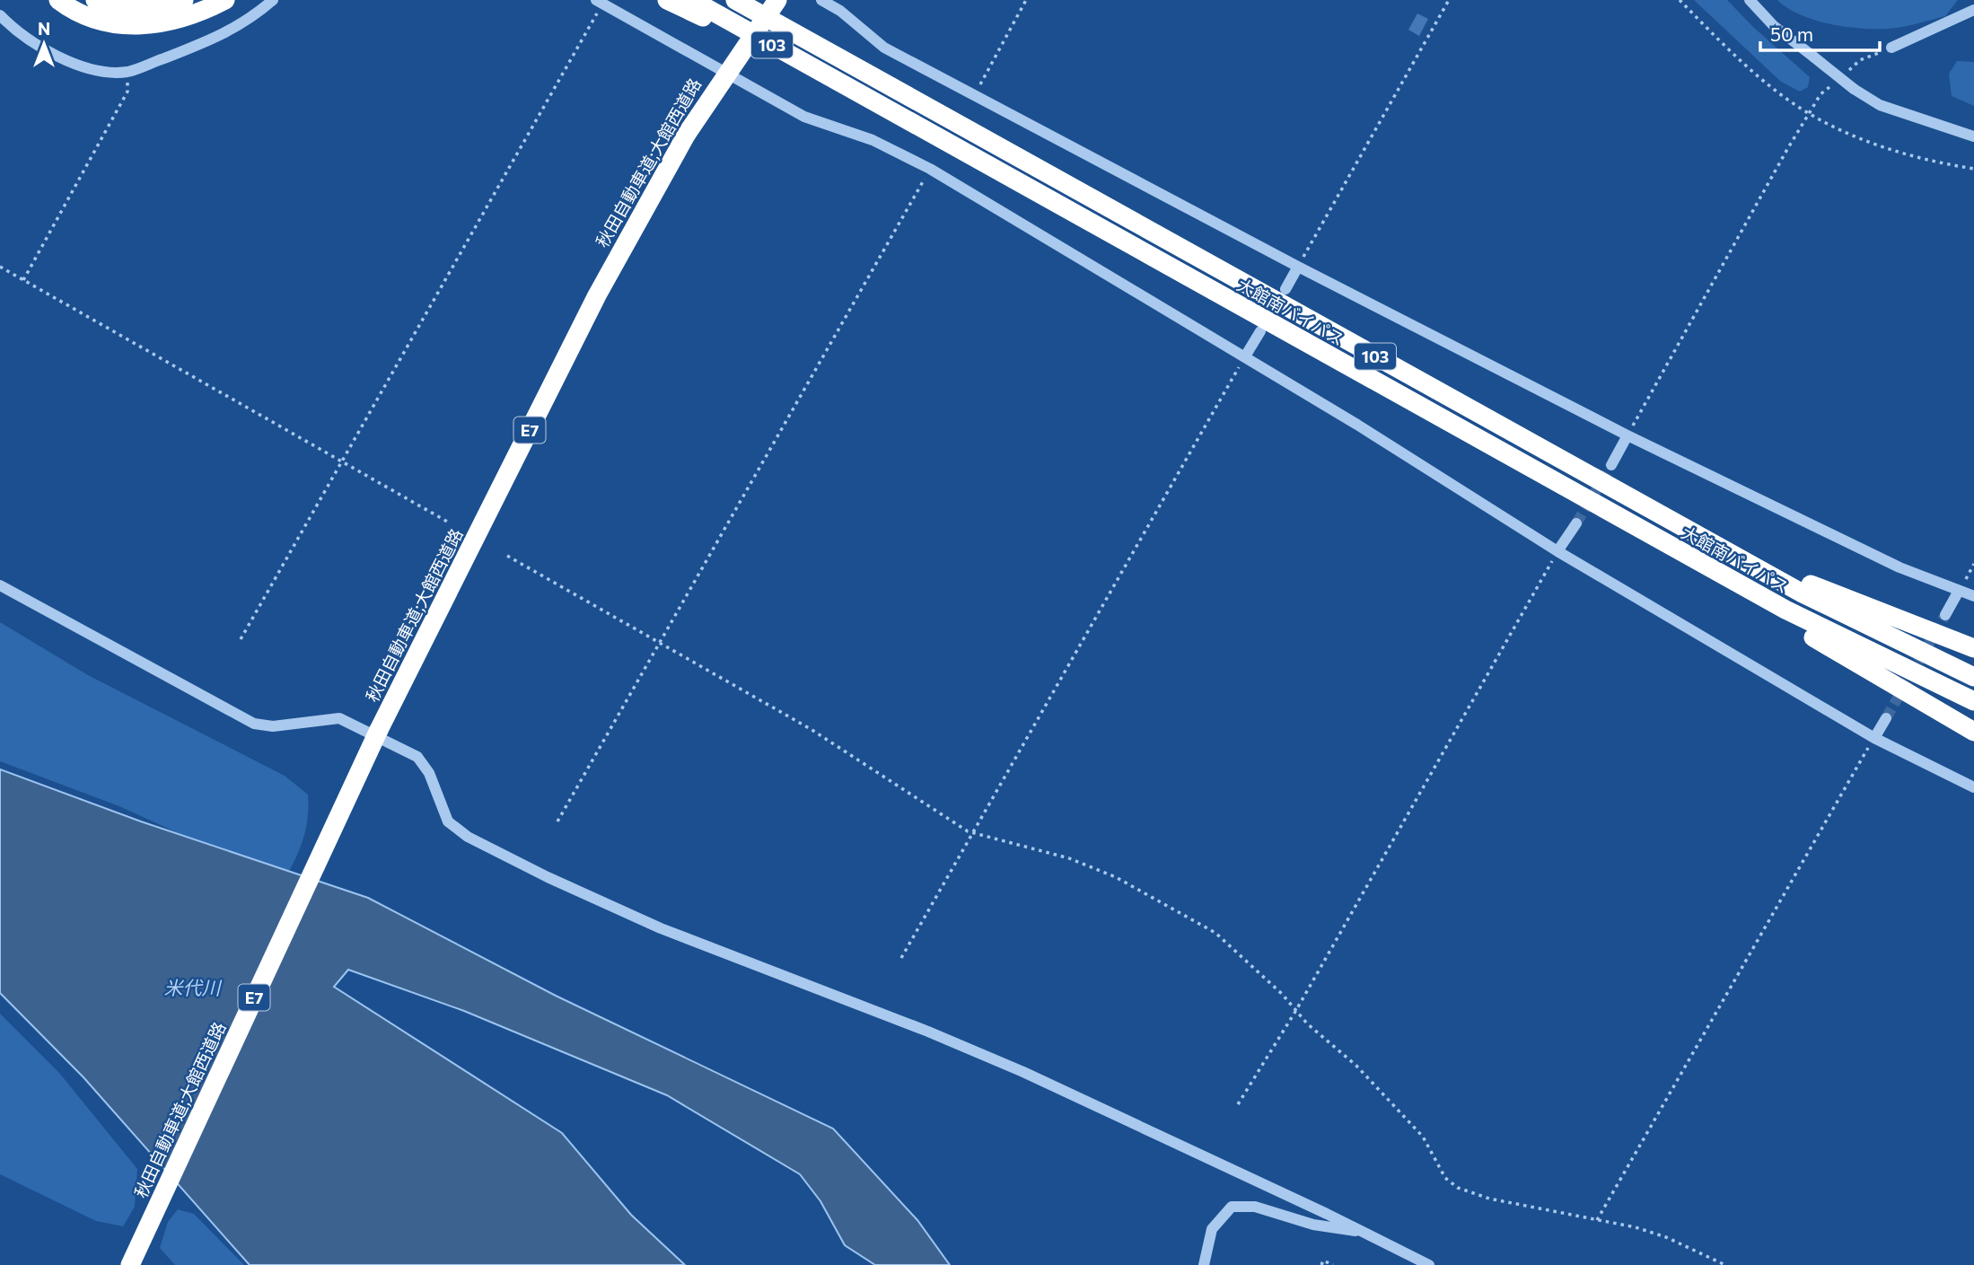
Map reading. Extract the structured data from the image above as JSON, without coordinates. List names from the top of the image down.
{
  "streets": {
    "highway": [
      "103",
      "秋田自動車道;大館西道路",
      "大館南バイパス",
      "E7"
    ]
  },
  "water": ["米代川"],
  "scale_bar": "50 m",
  "north": "top"
}
